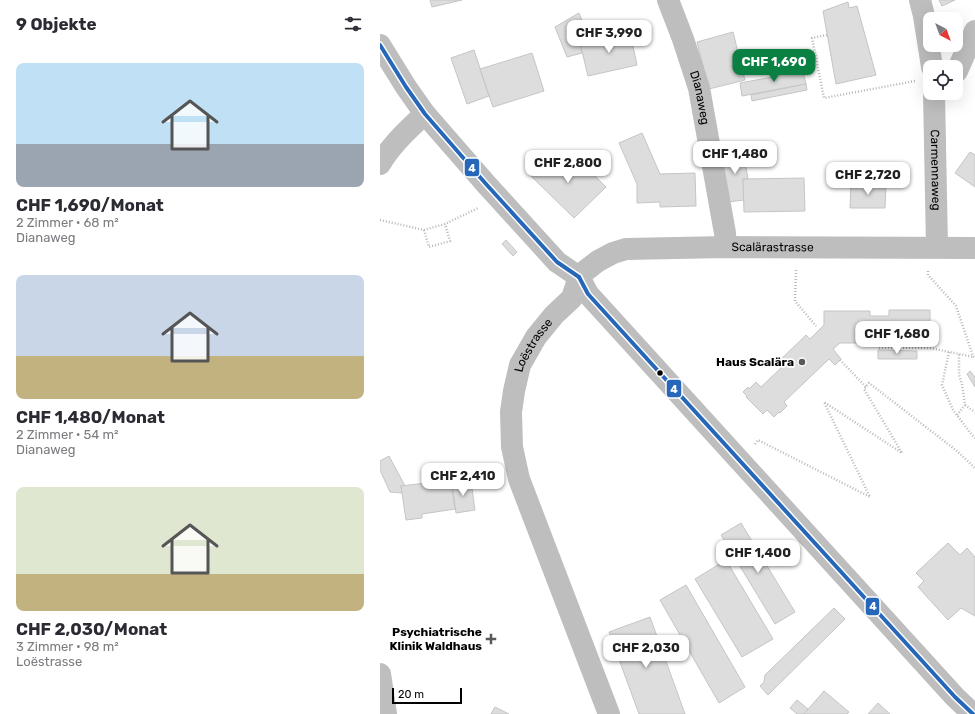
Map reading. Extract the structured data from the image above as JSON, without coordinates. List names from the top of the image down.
{
  "streets": {
    "street": [
      "Dianaweg",
      "Carmennaweg",
      "Scalärastrasse",
      "Loëstrasse"
    ]
  },
  "crossings": [
    ["Dianaweg", "Scalärastrasse"],
    ["Carmennaweg", "Scalärastrasse"],
    ["Scalärastrasse", "Loëstrasse"]
  ],
  "places": {
    "other": ["Haus Scalära"],
    "health": ["Psychiatrische Klinik Waldhaus"]
  },
  "lines": ["transit line 4"],
  "scale_bar": "20 m",
  "north": "bottom right",
  "page": {
    "heading": "9 Objekte",
    "price": [
      "CHF 3,990",
      "CHF 1,690",
      "CHF 1,480",
      "CHF 2,800",
      "CHF 2,720",
      "CHF 1,680",
      "CHF 2,410",
      "CHF 1,400",
      "CHF 2,030"
    ],
    "list": [
      {
        "name": "CHF 1,690/Monat",
        "note": "2 Zimmer · 68 m² · Dianaweg"
      },
      {
        "name": "CHF 1,480/Monat",
        "note": "2 Zimmer · 54 m² · Dianaweg"
      },
      {
        "name": "CHF 2,030/Monat",
        "note": "3 Zimmer · 98 m² · Loëstrasse"
      }
    ],
    "scale": "20 m"
  }
}
